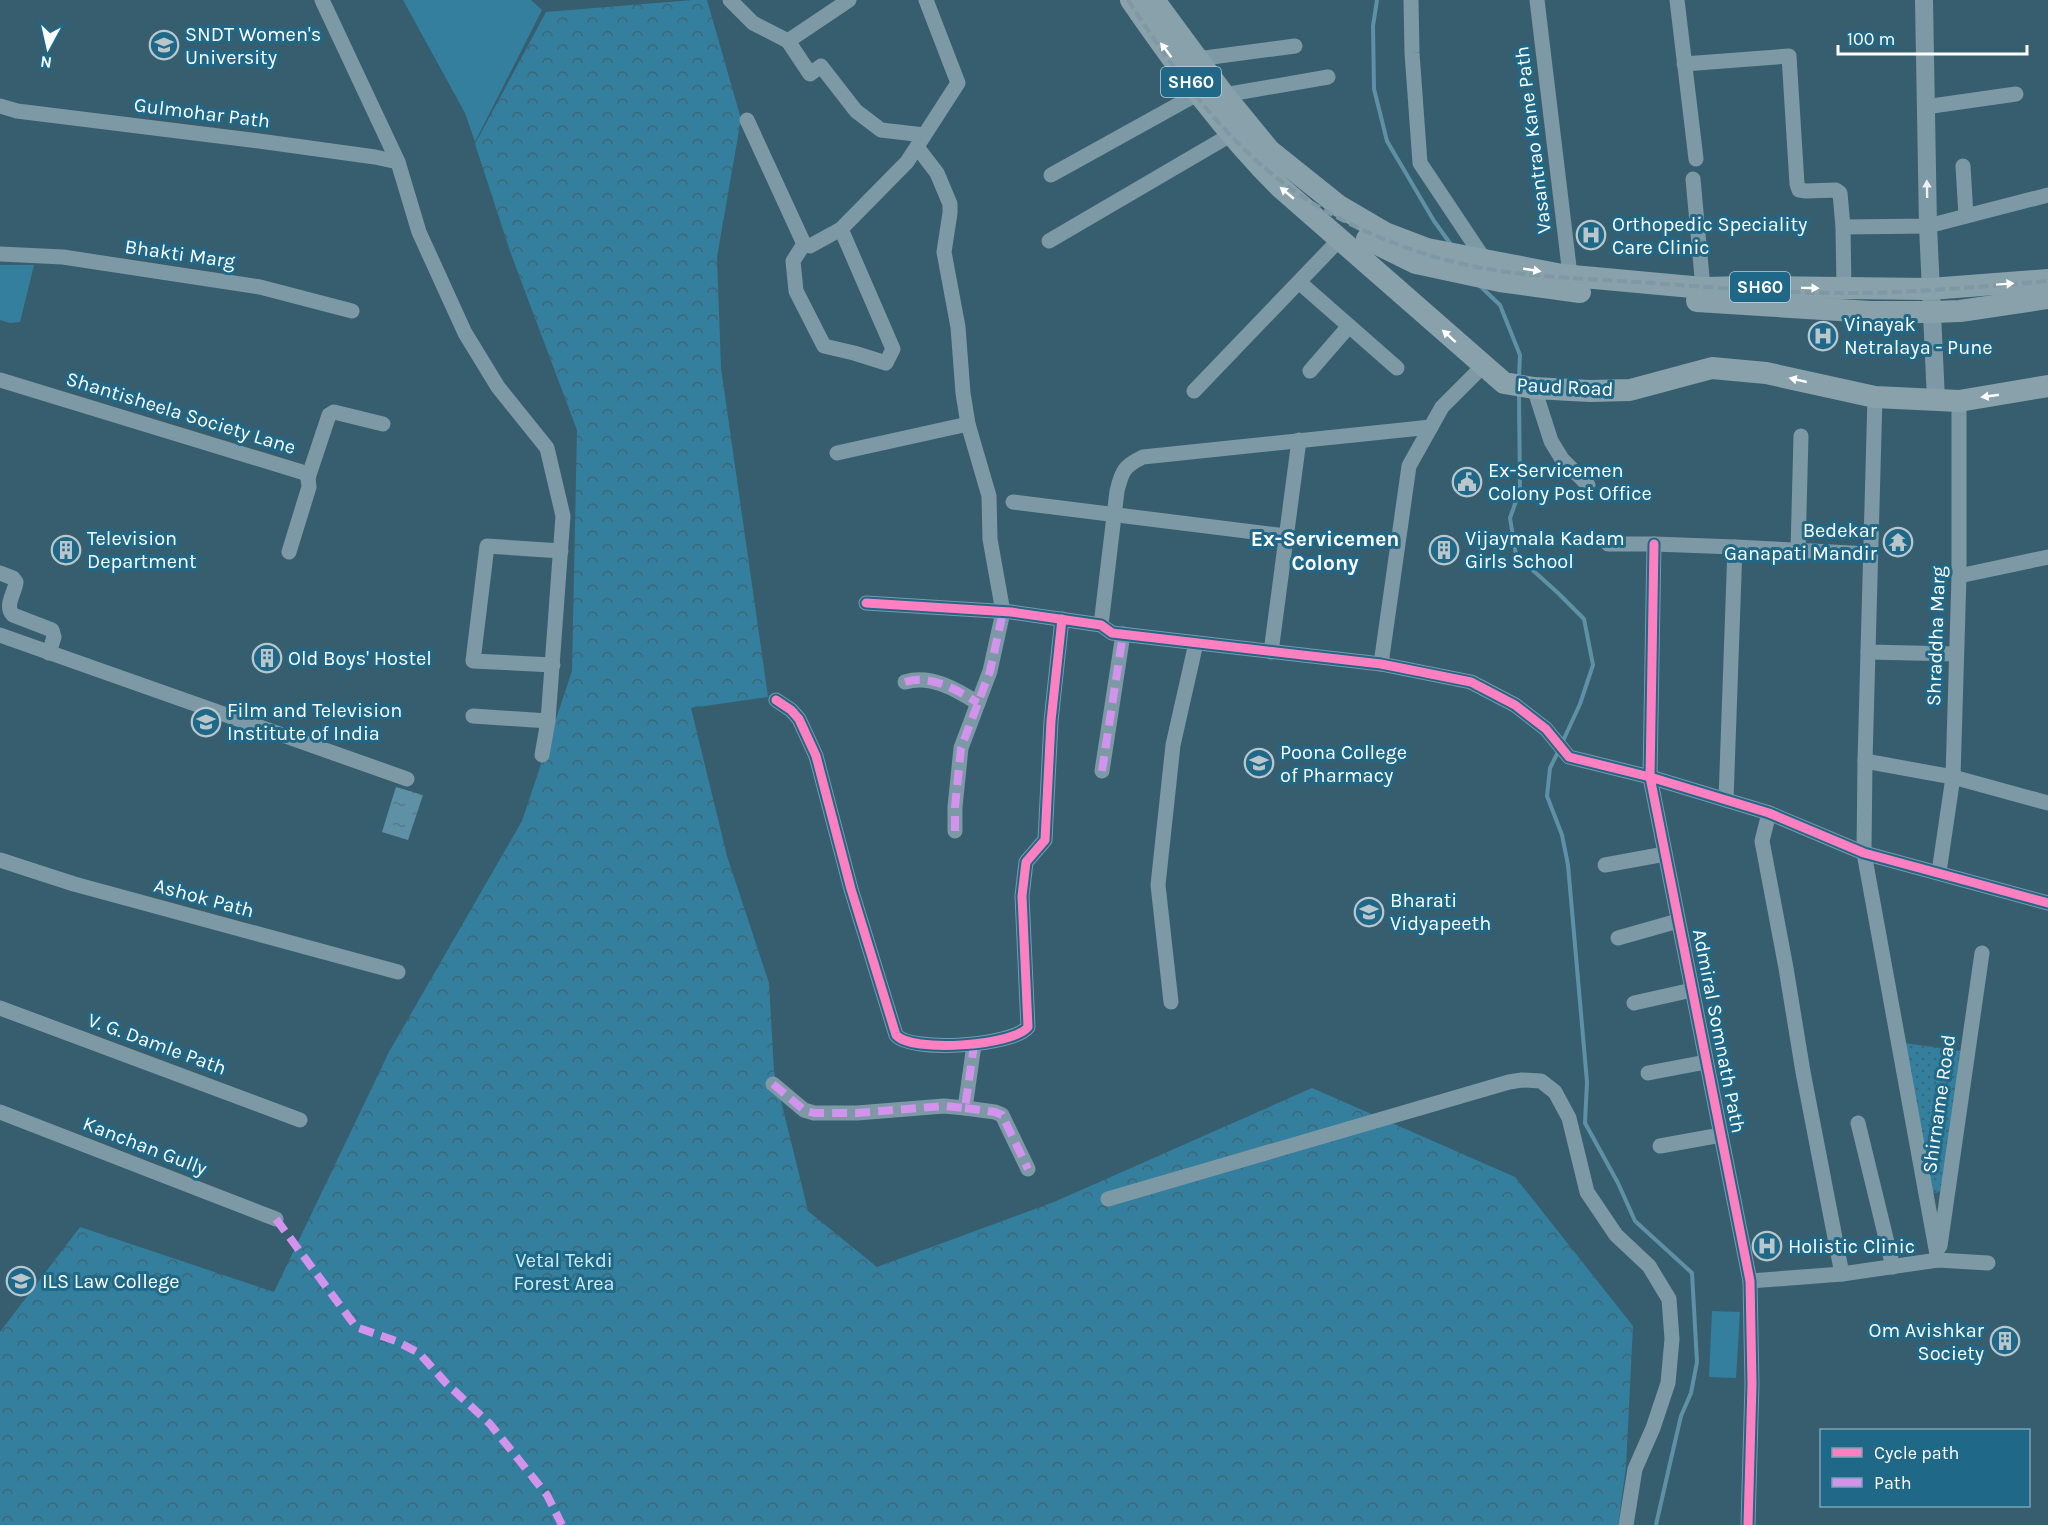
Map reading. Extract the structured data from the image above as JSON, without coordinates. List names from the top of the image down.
{
  "streets": {
    "main road": ["SH60", "Paud Road"],
    "street": [
      "Gulmohar Path",
      "Vasantrao Kane Path",
      "Bhakti Marg",
      "Shantisheela Society Lane",
      "Shraddha Marg",
      "Ashok Path",
      "Admiral Somnath Path",
      "V. G. Damle Path",
      "Shirname Road",
      "Kanchan Gully"
    ]
  },
  "crossings": [
    ["SH60", "Vasantrao Kane Path"],
    ["Paud Road", "Shraddha Marg"]
  ],
  "districts": ["Ex-Servicemen Colony"],
  "parks": ["Vetal Tekdi Forest Area"],
  "places": {
    "school or university": [
      "SNDT Women's University",
      "Film and Television Institute of India",
      "Poona College of Pharmacy",
      "Bharati Vidyapeeth",
      "ILS Law College"
    ],
    "hospital": ["Orthopedic Speciality Care Clinic", "Vinayak Netralaya - Pune", "Holistic Clinic"],
    "public building": ["Ex-Servicemen Colony Post Office"],
    "temple": ["Bedekar Ganapati Mandir"],
    "building": [
      "Television Department",
      "Vijaymala Kadam Girls School",
      "Old Boys' Hostel",
      "Om Avishkar Society"
    ]
  },
  "legend": ["Cycle path", "Path"],
  "scale_bar": "100 m",
  "north": "bottom"
}
